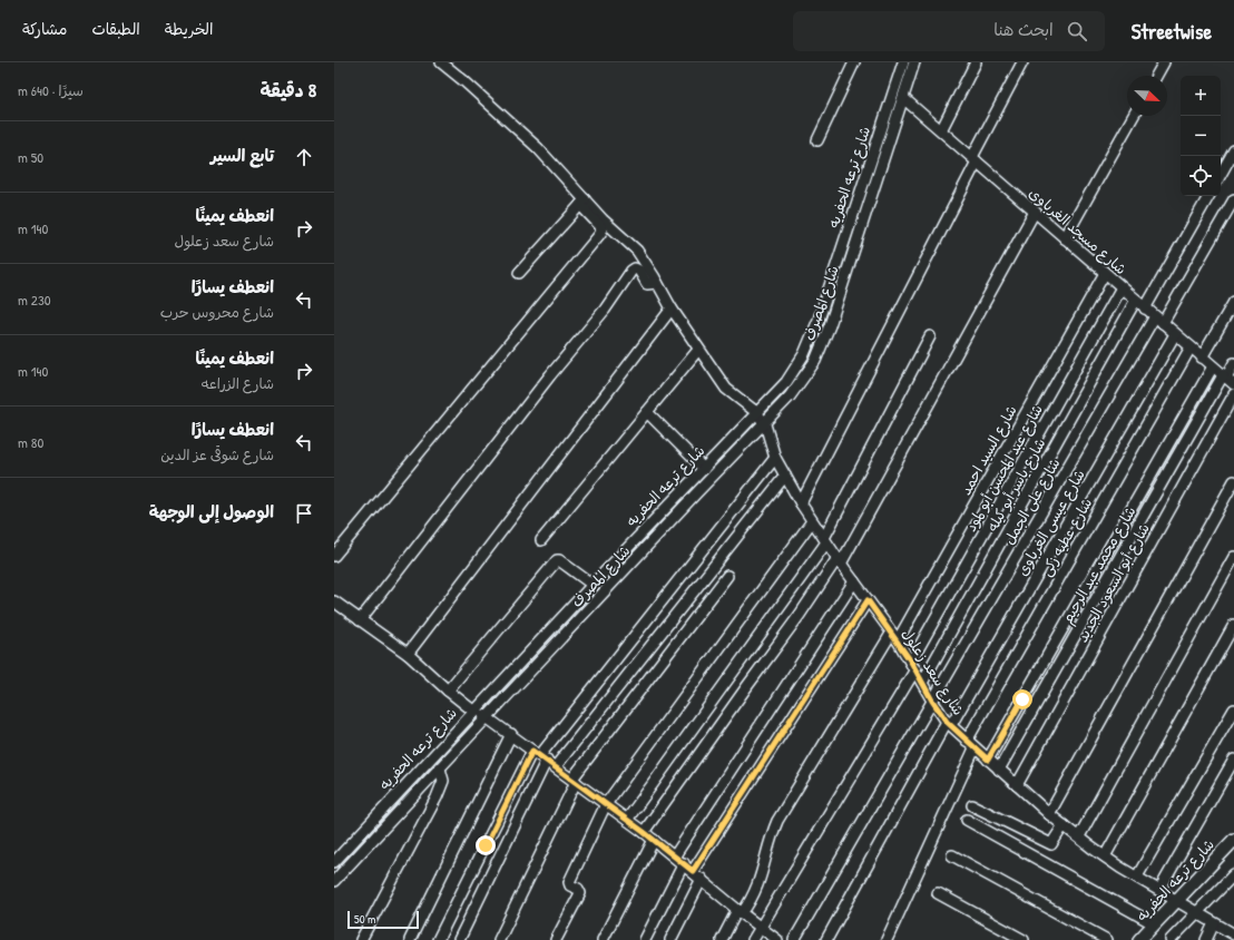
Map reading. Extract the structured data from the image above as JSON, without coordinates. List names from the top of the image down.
{
  "streets": {
    "street": [
      "شارع ترعه الحفريه",
      "شارع مسجد الغرباوى",
      "شارع المصرف",
      "شارع السيد احمد",
      "شارع عبد المحسن أبو لمود",
      "شارع ياسر أبو كيله",
      "شارع على الجمل",
      "شارع عيسى الغرباوى",
      "شارع عطيه زكى",
      "شارع محمد عبد الرحيم",
      "شارع أبو السعود الجديد",
      "شارع سعد زعلول"
    ]
  },
  "crossings": [
    ["شارع ترعه الحفريه", "شارع سعد زعلول"],
    ["شارع مسجد الغرباوى", "شارع المصرف"],
    ["شارع مسجد الغرباوى", "شارع السيد احمد"],
    ["شارع مسجد الغرباوى", "شارع عبد المحسن أبو لمود"],
    ["شارع مسجد الغرباوى", "شارع ياسر أبو كيله"],
    ["شارع مسجد الغرباوى", "شارع على الجمل"],
    ["شارع مسجد الغرباوى", "شارع عيسى الغرباوى"],
    ["شارع مسجد الغرباوى", "شارع عطيه زكى"],
    ["شارع مسجد الغرباوى", "شارع محمد عبد الرحيم"],
    ["شارع المصرف", "شارع سعد زعلول"],
    ["شارع السيد احمد", "شارع سعد زعلول"],
    ["شارع عبد المحسن أبو لمود", "شارع سعد زعلول"],
    ["شارع ياسر أبو كيله", "شارع سعد زعلول"],
    ["شارع على الجمل", "شارع سعد زعلول"],
    ["شارع عيسى الغرباوى", "شارع سعد زعلول"],
    ["شارع عطيه زكى", "شارع سعد زعلول"],
    ["شارع محمد عبد الرحيم", "شارع سعد زعلول"],
    ["شارع أبو السعود الجديد", "شارع سعد زعلول"]
  ],
  "scale_bar": "50 m",
  "north": "bottom right",
  "page": {
    "header": "Streetwise",
    "search": "ابحث هنا",
    "nav": ["الخريطة", "الطبقات", "مشاركة"],
    "heading": ["8 دقيقة", "سيرًا · 640 m"],
    "map_buttons": ["+", "−"],
    "list": [
      ["تابع السير", "50 m"],
      ["انعطف يمينًا", "شارع سعد زعلول", "140 m"],
      ["انعطف يسارًا", "شارع محروس حرب", "230 m"],
      ["انعطف يمينًا", "شارع الزراعه", "140 m"],
      ["انعطف يسارًا", "شارع شوقى عز الدين", "80 m"],
      "الوصول إلى الوجهة"
    ],
    "scale": "50 m"
  }
}
